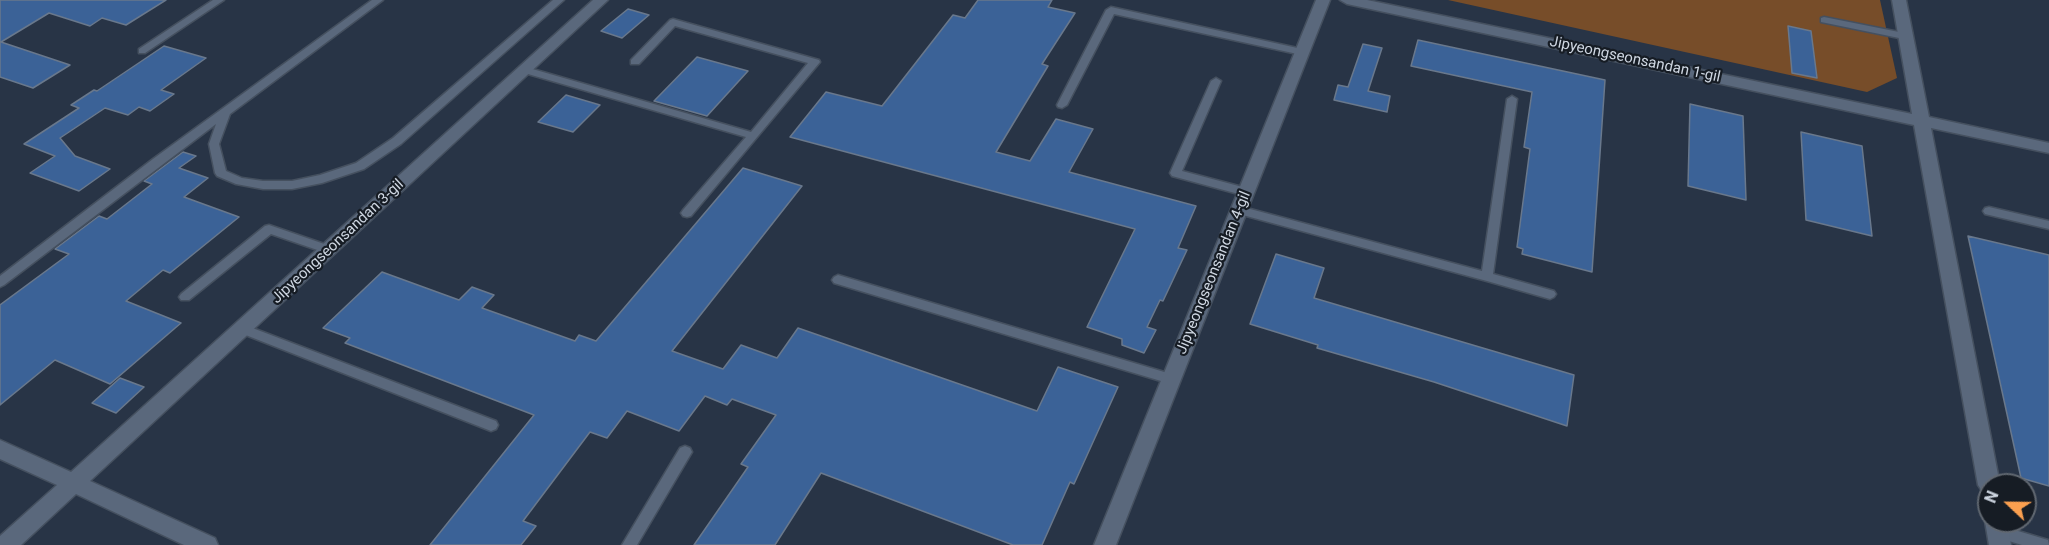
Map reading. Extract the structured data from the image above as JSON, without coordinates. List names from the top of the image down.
{
  "streets": {
    "street": ["Jipyeongseonsandan 1-gil", "Jipyeongseonsandan 3-gil", "Jipyeongseonsandan 4-gil"]
  },
  "north": "left"
}
